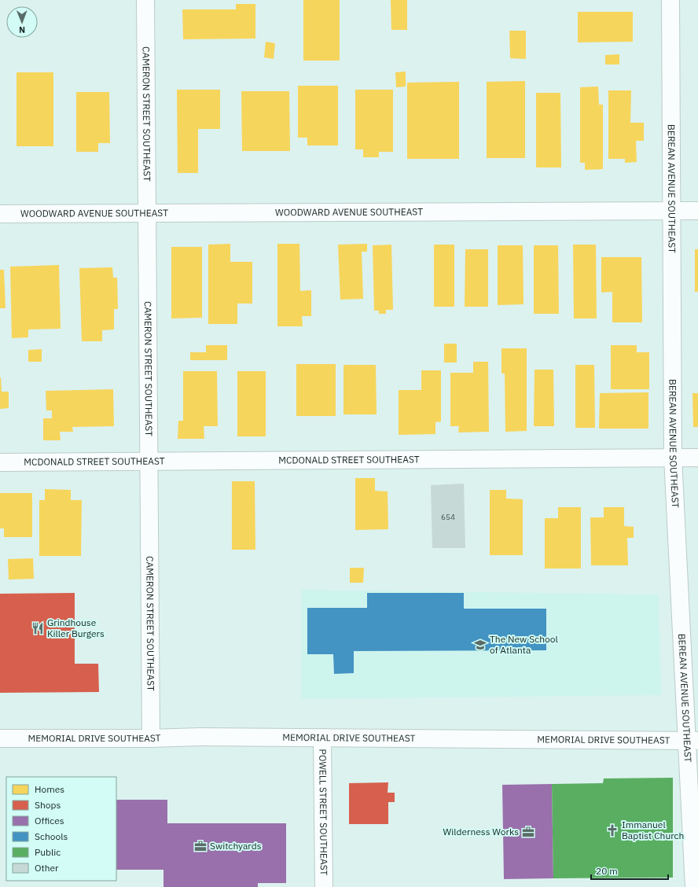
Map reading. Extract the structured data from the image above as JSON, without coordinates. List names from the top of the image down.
{
  "streets": {
    "street": [
      "CAMERON STREET SOUTHEAST",
      "BEREAN AVENUE SOUTHEAST",
      "WOODWARD AVENUE SOUTHEAST",
      "MCDONALD STREET SOUTHEAST",
      "MEMORIAL DRIVE SOUTHEAST",
      "POWELL STREET SOUTHEAST"
    ]
  },
  "crossings": [
    ["CAMERON STREET SOUTHEAST", "WOODWARD AVENUE SOUTHEAST"],
    ["CAMERON STREET SOUTHEAST", "MCDONALD STREET SOUTHEAST"],
    ["CAMERON STREET SOUTHEAST", "MEMORIAL DRIVE SOUTHEAST"],
    ["BEREAN AVENUE SOUTHEAST", "WOODWARD AVENUE SOUTHEAST"],
    ["BEREAN AVENUE SOUTHEAST", "MCDONALD STREET SOUTHEAST"],
    ["BEREAN AVENUE SOUTHEAST", "MEMORIAL DRIVE SOUTHEAST"],
    ["MEMORIAL DRIVE SOUTHEAST", "POWELL STREET SOUTHEAST"]
  ],
  "places": {
    "restaurant": ["Grindhouse Killer Burgers"],
    "school or university": ["The New School of Atlanta"],
    "church": ["Immanuel Baptist Church"],
    "office": ["Wilderness Works", "Switchyards"]
  },
  "house_numbers": ["654"],
  "legend": [
    "Homes",
    "Shops",
    "Offices",
    "Schools",
    "Public",
    "Other"
  ],
  "scale_bar": "20 m",
  "north": "bottom"
}
